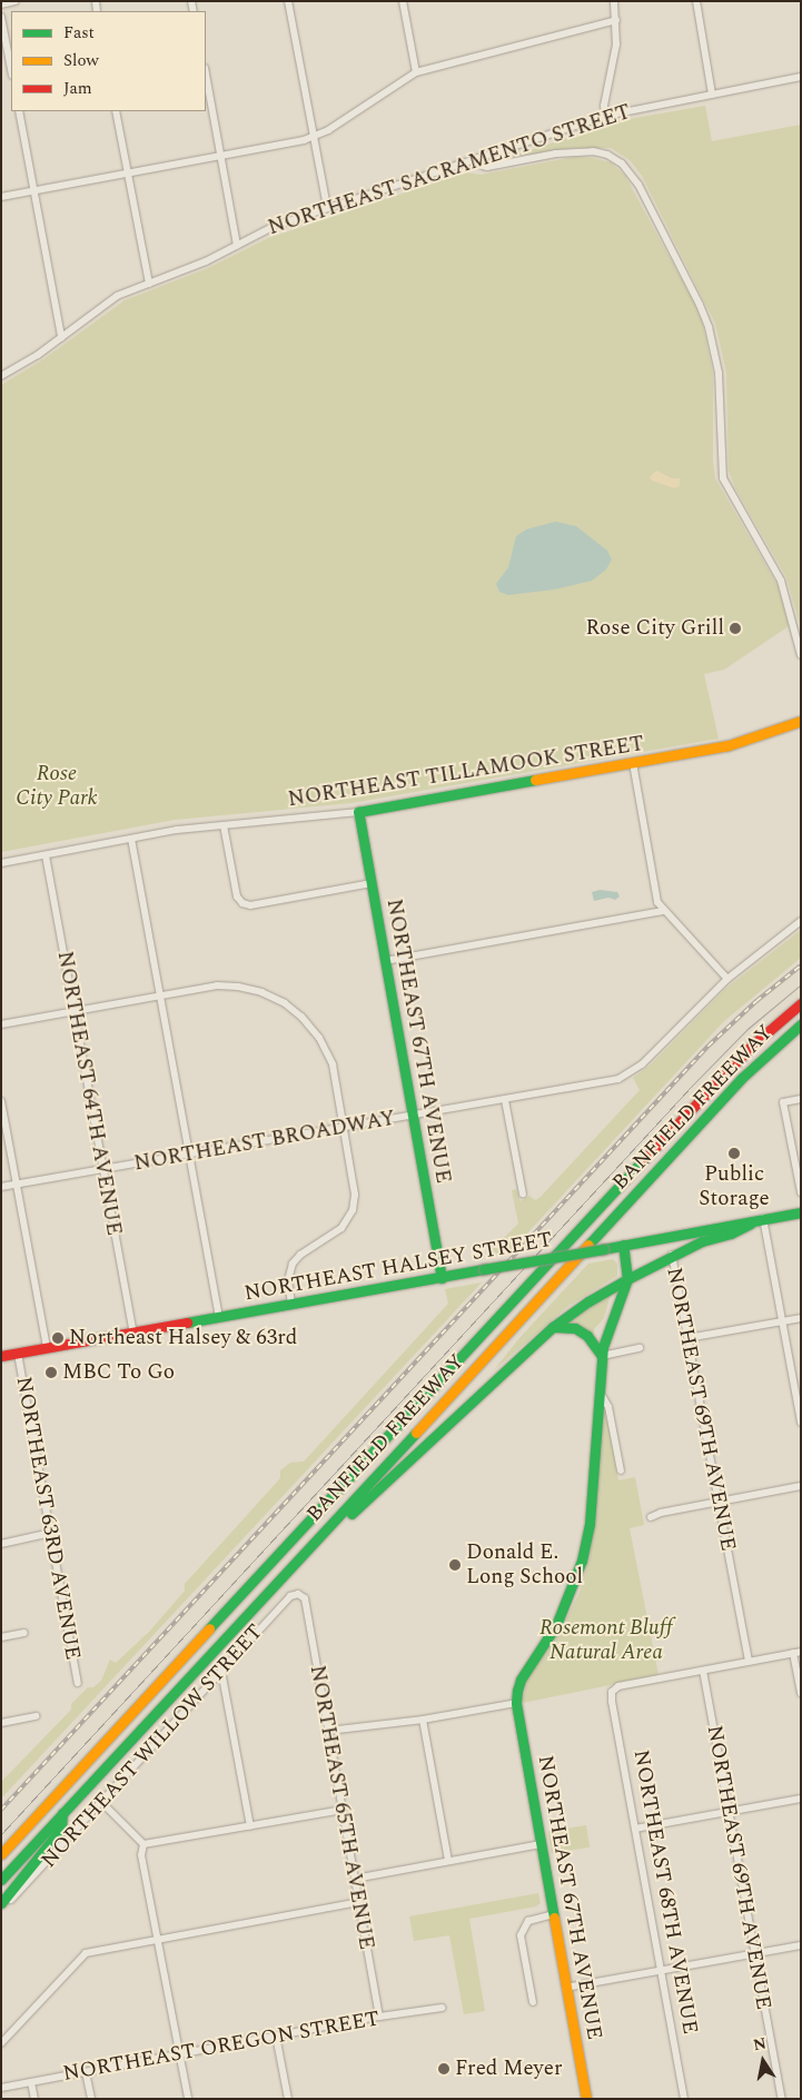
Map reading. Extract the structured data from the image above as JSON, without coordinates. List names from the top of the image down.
{
  "streets": {
    "main road": [
      "NORTHEAST TILLAMOOK STREET",
      "NORTHEAST 67TH AVENUE",
      "BANFIELD FREEWAY",
      "NORTHEAST HALSEY STREET"
    ],
    "street": [
      "NORTHEAST SACRAMENTO STREET",
      "NORTHEAST 64TH AVENUE",
      "NORTHEAST BROADWAY",
      "NORTHEAST 69TH AVENUE",
      "NORTHEAST 63RD AVENUE",
      "NORTHEAST WILLOW STREET",
      "NORTHEAST 65TH AVENUE",
      "NORTHEAST 68TH AVENUE",
      "NORTHEAST OREGON STREET"
    ]
  },
  "crossings": [
    ["NORTHEAST TILLAMOOK STREET", "NORTHEAST 67TH AVENUE"],
    ["NORTHEAST TILLAMOOK STREET", "NORTHEAST 64TH AVENUE"],
    ["NORTHEAST 67TH AVENUE", "NORTHEAST BROADWAY"],
    ["NORTHEAST 67TH AVENUE", "NORTHEAST HALSEY STREET"],
    ["NORTHEAST 64TH AVENUE", "NORTHEAST BROADWAY"],
    ["NORTHEAST 64TH AVENUE", "NORTHEAST HALSEY STREET"],
    ["NORTHEAST BROADWAY", "NORTHEAST 63RD AVENUE"],
    ["NORTHEAST HALSEY STREET", "NORTHEAST 63RD AVENUE"],
    ["NORTHEAST 69TH AVENUE", "NORTHEAST 68TH AVENUE"],
    ["NORTHEAST WILLOW STREET", "NORTHEAST 65TH AVENUE"],
    ["NORTHEAST 65TH AVENUE", "NORTHEAST OREGON STREET"]
  ],
  "parks": ["Rose City Park", "Rosemont Bluff Natural Area"],
  "places": [
    "Rose City Grill",
    "Public Storage",
    "Northeast Halsey & 63rd",
    "MBC To Go",
    "Donald E. Long School",
    "Fred Meyer"
  ],
  "legend": ["Fast", "Slow", "Jam"],
  "north": "top"
}
